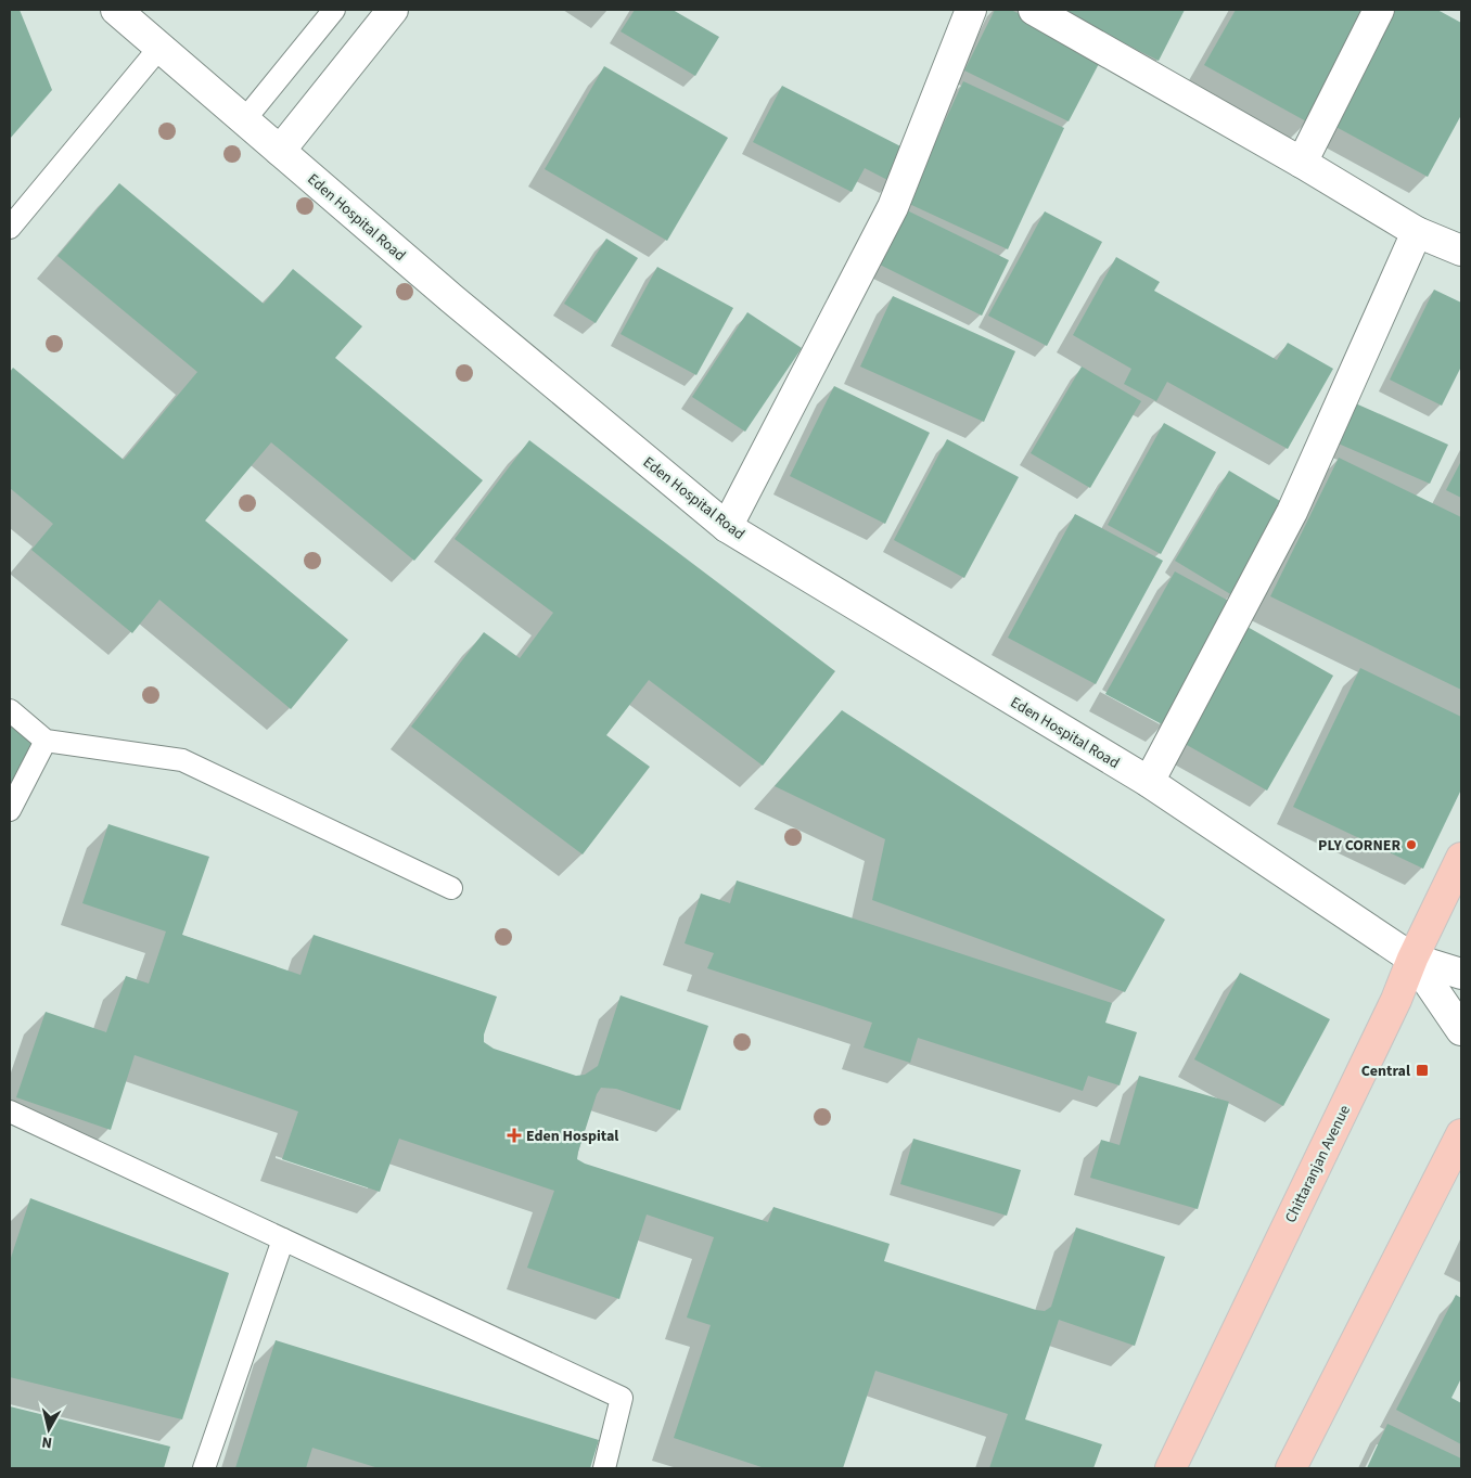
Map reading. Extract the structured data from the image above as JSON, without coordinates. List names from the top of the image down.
{
  "streets": {
    "main road": ["Chittaranjan Avenue"],
    "street": ["Eden Hospital Road"]
  },
  "crossings": [
    ["Eden Hospital Road", "Chittaranjan Avenue"]
  ],
  "places": {
    "other": ["PLY CORNER"],
    "transit": ["Central"],
    "health": ["Eden Hospital"]
  },
  "north": "bottom"
}
